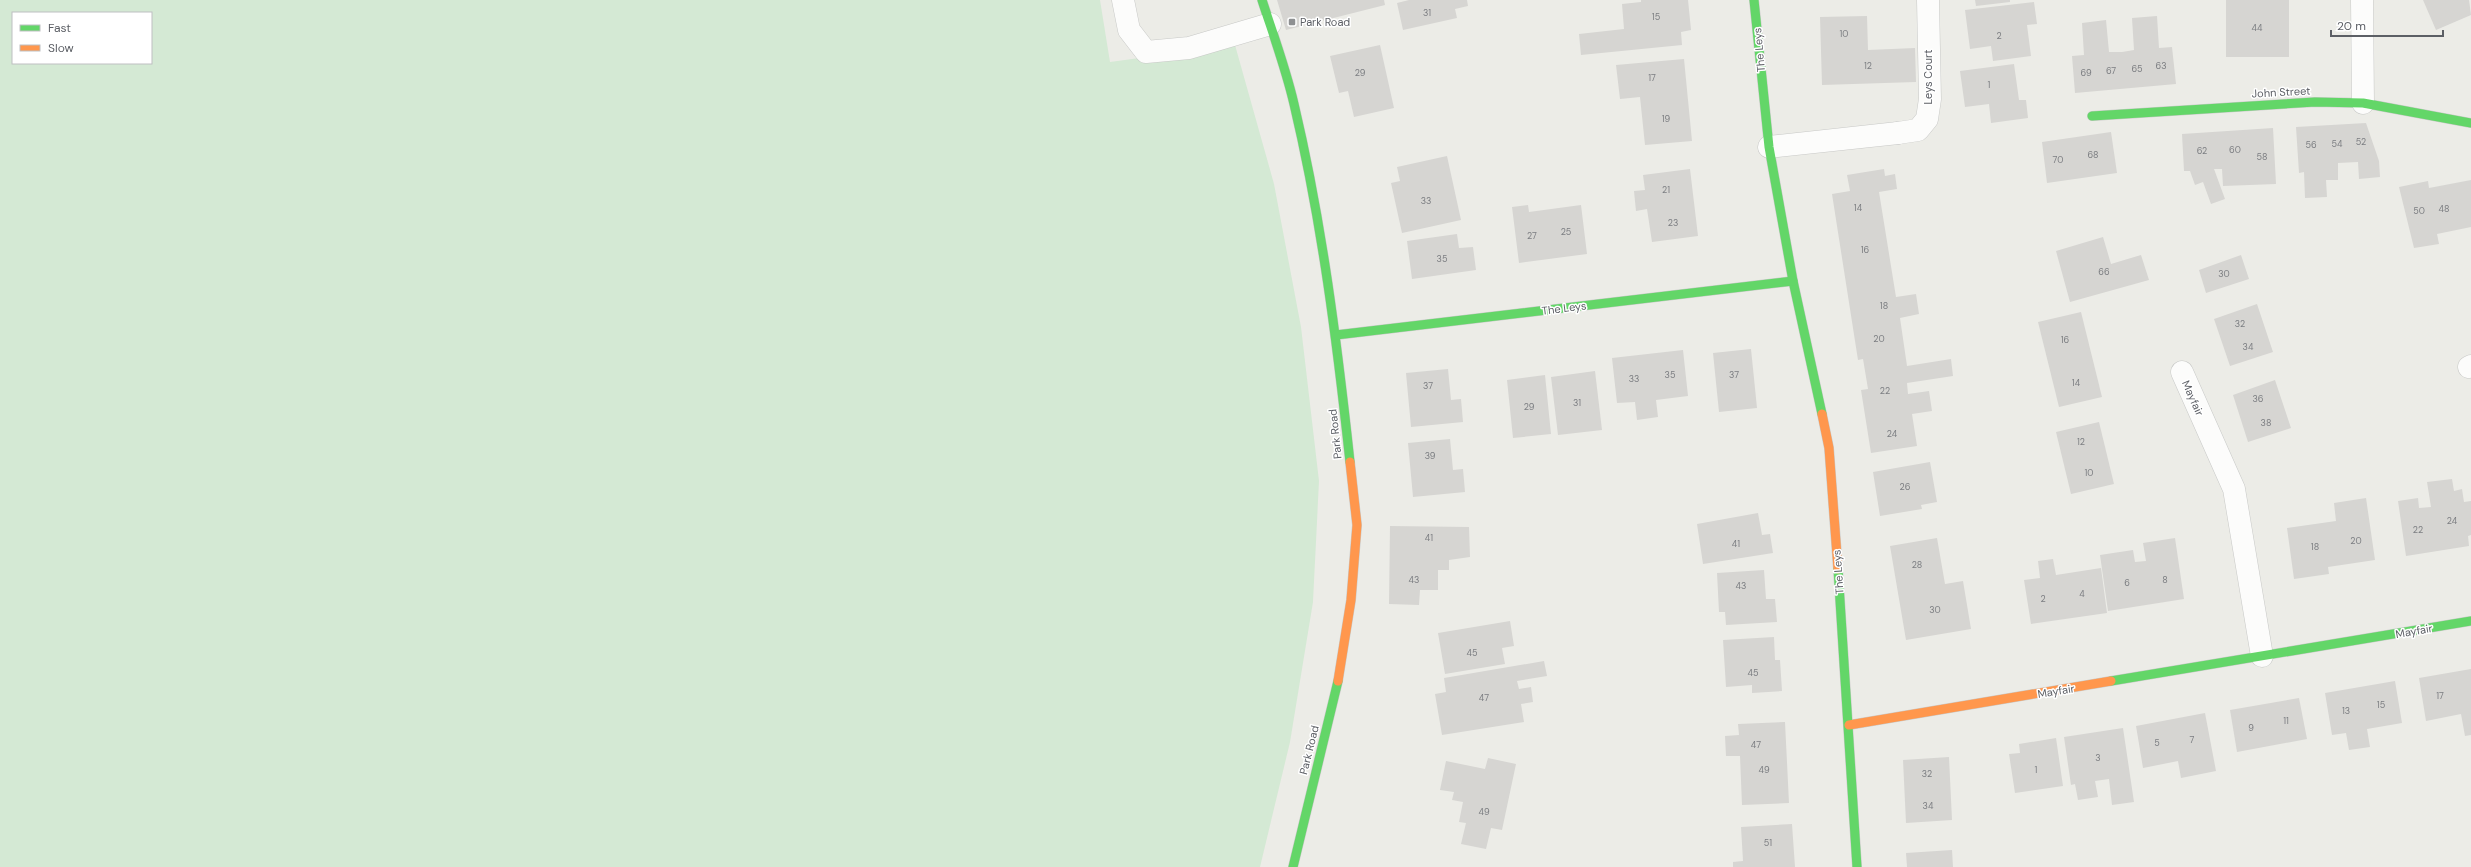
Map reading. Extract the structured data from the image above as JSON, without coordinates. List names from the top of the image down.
{
  "streets": {
    "street": [
      "The Leys",
      "Leys Court",
      "John Street",
      "Mayfair",
      "Park Road"
    ]
  },
  "crossings": [
    ["The Leys", "Leys Court"],
    ["The Leys", "Mayfair"],
    ["The Leys", "Park Road"]
  ],
  "places": {
    "transit": ["Park Road"]
  },
  "house_numbers": [
    "31",
    "15",
    "44",
    "10",
    "2",
    "12",
    "63",
    "65",
    "67",
    "29",
    "69",
    "17",
    "1",
    "19",
    "52",
    "54",
    "56",
    "60",
    "62",
    "68",
    "58",
    "70",
    "21",
    "33",
    "14",
    "48",
    "50",
    "23",
    "25",
    "27",
    "16",
    "35",
    "66",
    "30",
    "18",
    "32",
    "20",
    "16",
    "34",
    "35",
    "37",
    "33",
    "14",
    "37",
    "22",
    "36",
    "31",
    "29",
    "38",
    "24",
    "12",
    "39",
    "10",
    "26",
    "24",
    "22",
    "41",
    "20",
    "41",
    "18",
    "28",
    "43",
    "8",
    "6",
    "43",
    "4",
    "2",
    "30",
    "45",
    "45",
    "17",
    "47",
    "15",
    "13",
    "11",
    "9",
    "7",
    "5",
    "47",
    "3",
    "49",
    "1",
    "32",
    "34",
    "49",
    "51"
  ],
  "legend": ["Fast", "Slow"],
  "scale_bar": "20 m"
}
